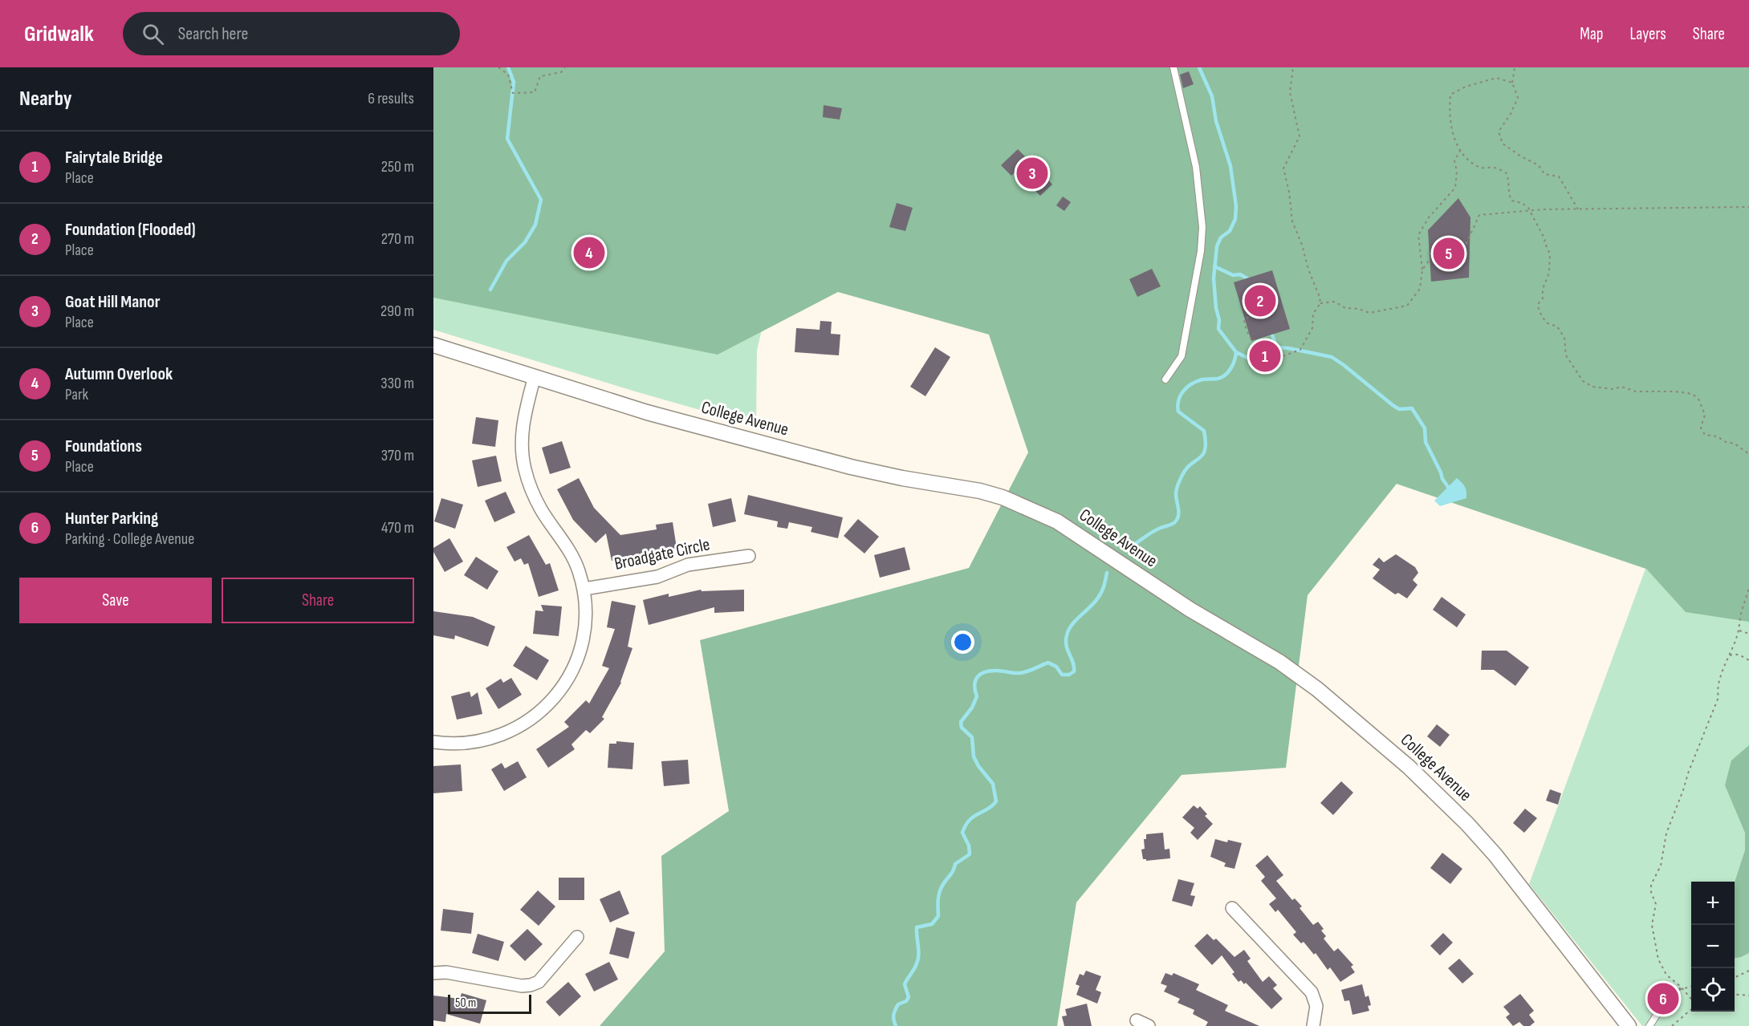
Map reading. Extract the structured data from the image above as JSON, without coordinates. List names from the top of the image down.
{
  "streets": {
    "street": ["College Avenue", "Broadgate Circle"]
  },
  "scale_bar": "50 m",
  "page": {
    "header": "Gridwalk",
    "search": "Search here",
    "nav": ["Map", "Layers", "Share"],
    "heading": ["Nearby", "6 results"],
    "list": [
      {
        "mark": "1",
        "name": "Fairytale Bridge",
        "note": "Place",
        "value": "250 m"
      },
      {
        "mark": "2",
        "name": "Foundation (Flooded)",
        "note": "Place",
        "value": "270 m"
      },
      {
        "mark": "3",
        "name": "Goat Hill Manor",
        "note": "Place",
        "value": "290 m"
      },
      {
        "mark": "4",
        "name": "Autumn Overlook",
        "note": "Park",
        "value": "330 m"
      },
      {
        "mark": "5",
        "name": "Foundations",
        "note": "Place",
        "value": "370 m"
      },
      {
        "mark": "6",
        "name": "Hunter Parking",
        "note": "Parking · College Avenue",
        "value": "470 m"
      }
    ],
    "pins": [
      "3",
      "4",
      "5",
      "2",
      "1",
      "6"
    ],
    "buttons": ["Save", "Share"],
    "map_buttons": ["+", "−"],
    "scale": "50 m"
  }
}
